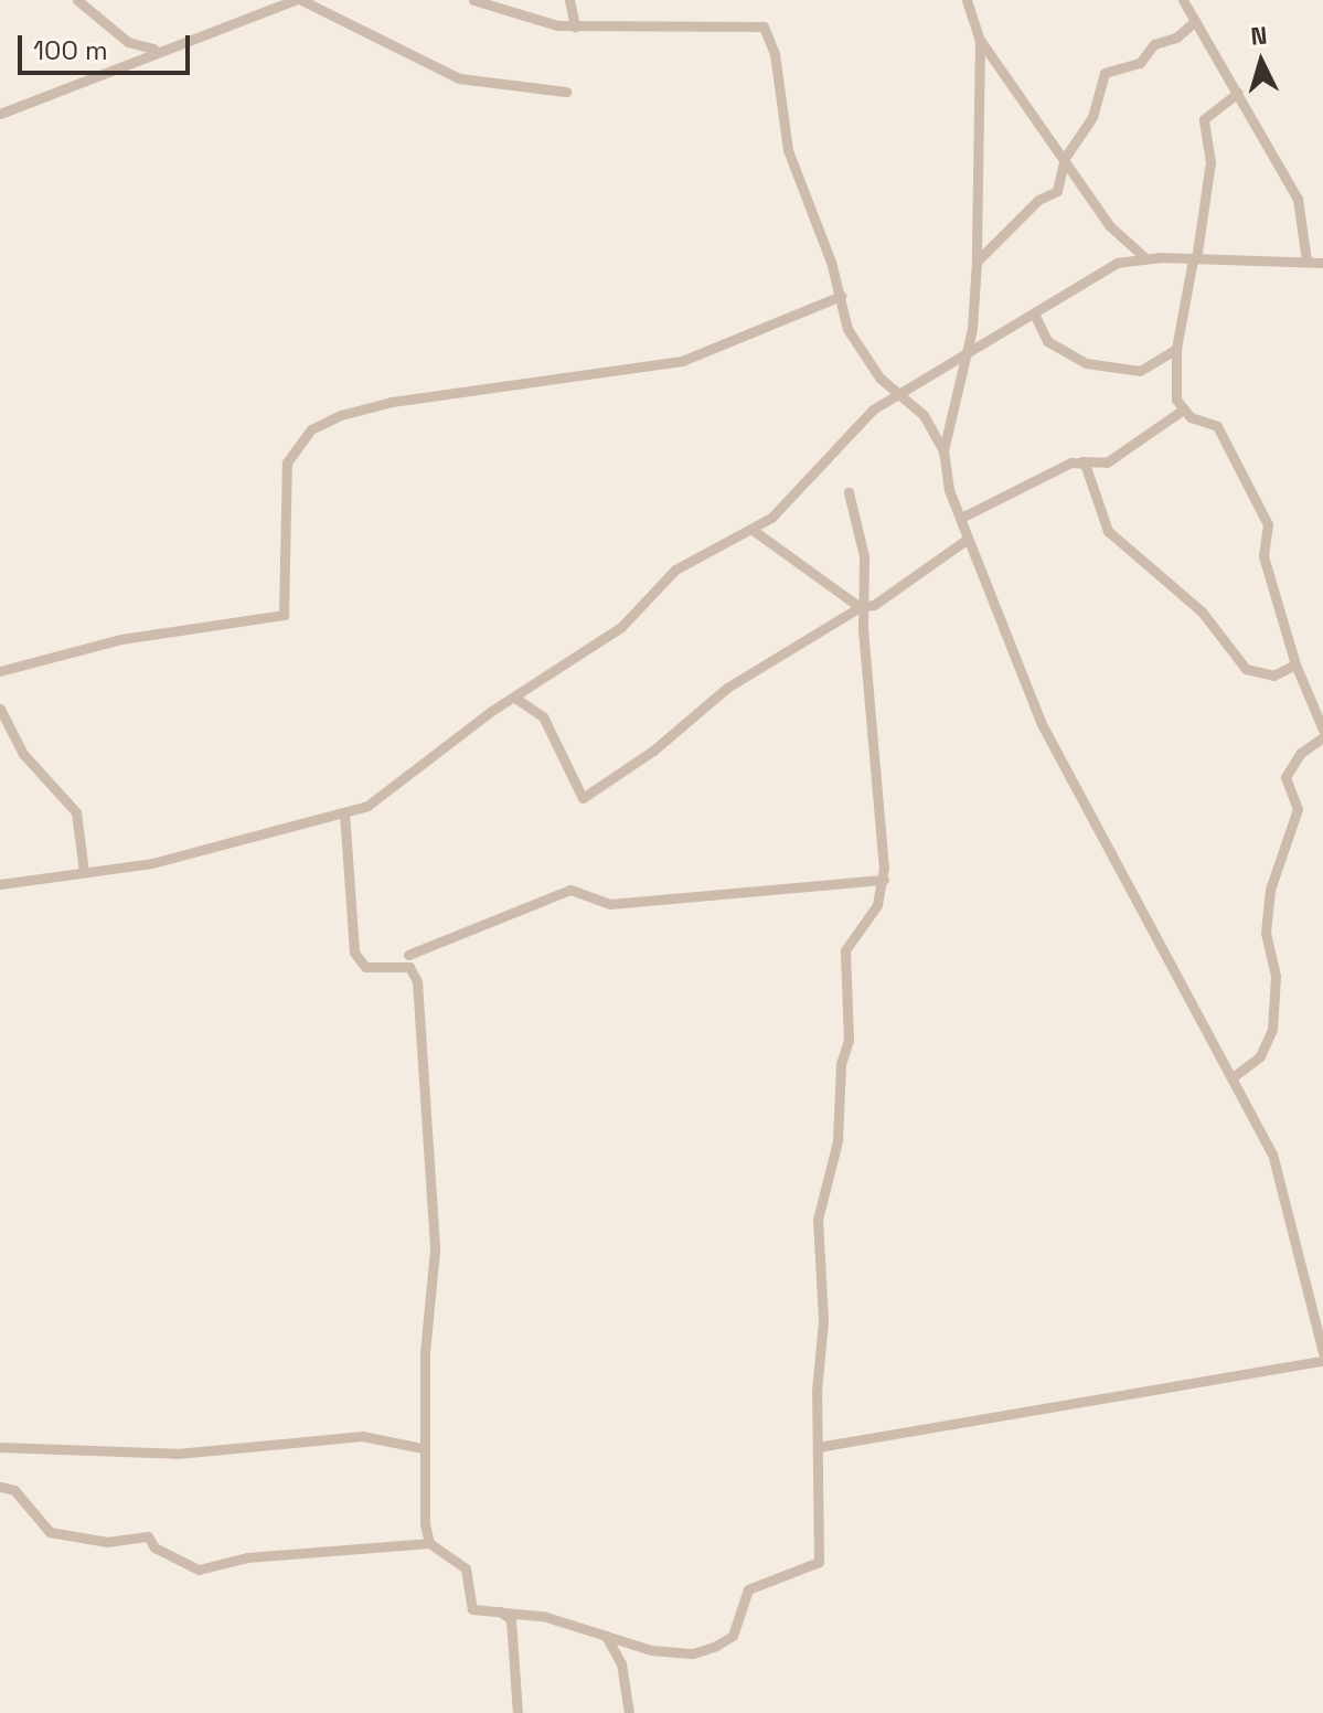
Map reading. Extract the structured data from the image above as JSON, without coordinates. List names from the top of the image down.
{
  "scale_bar": "100 m",
  "north": "top"
}
